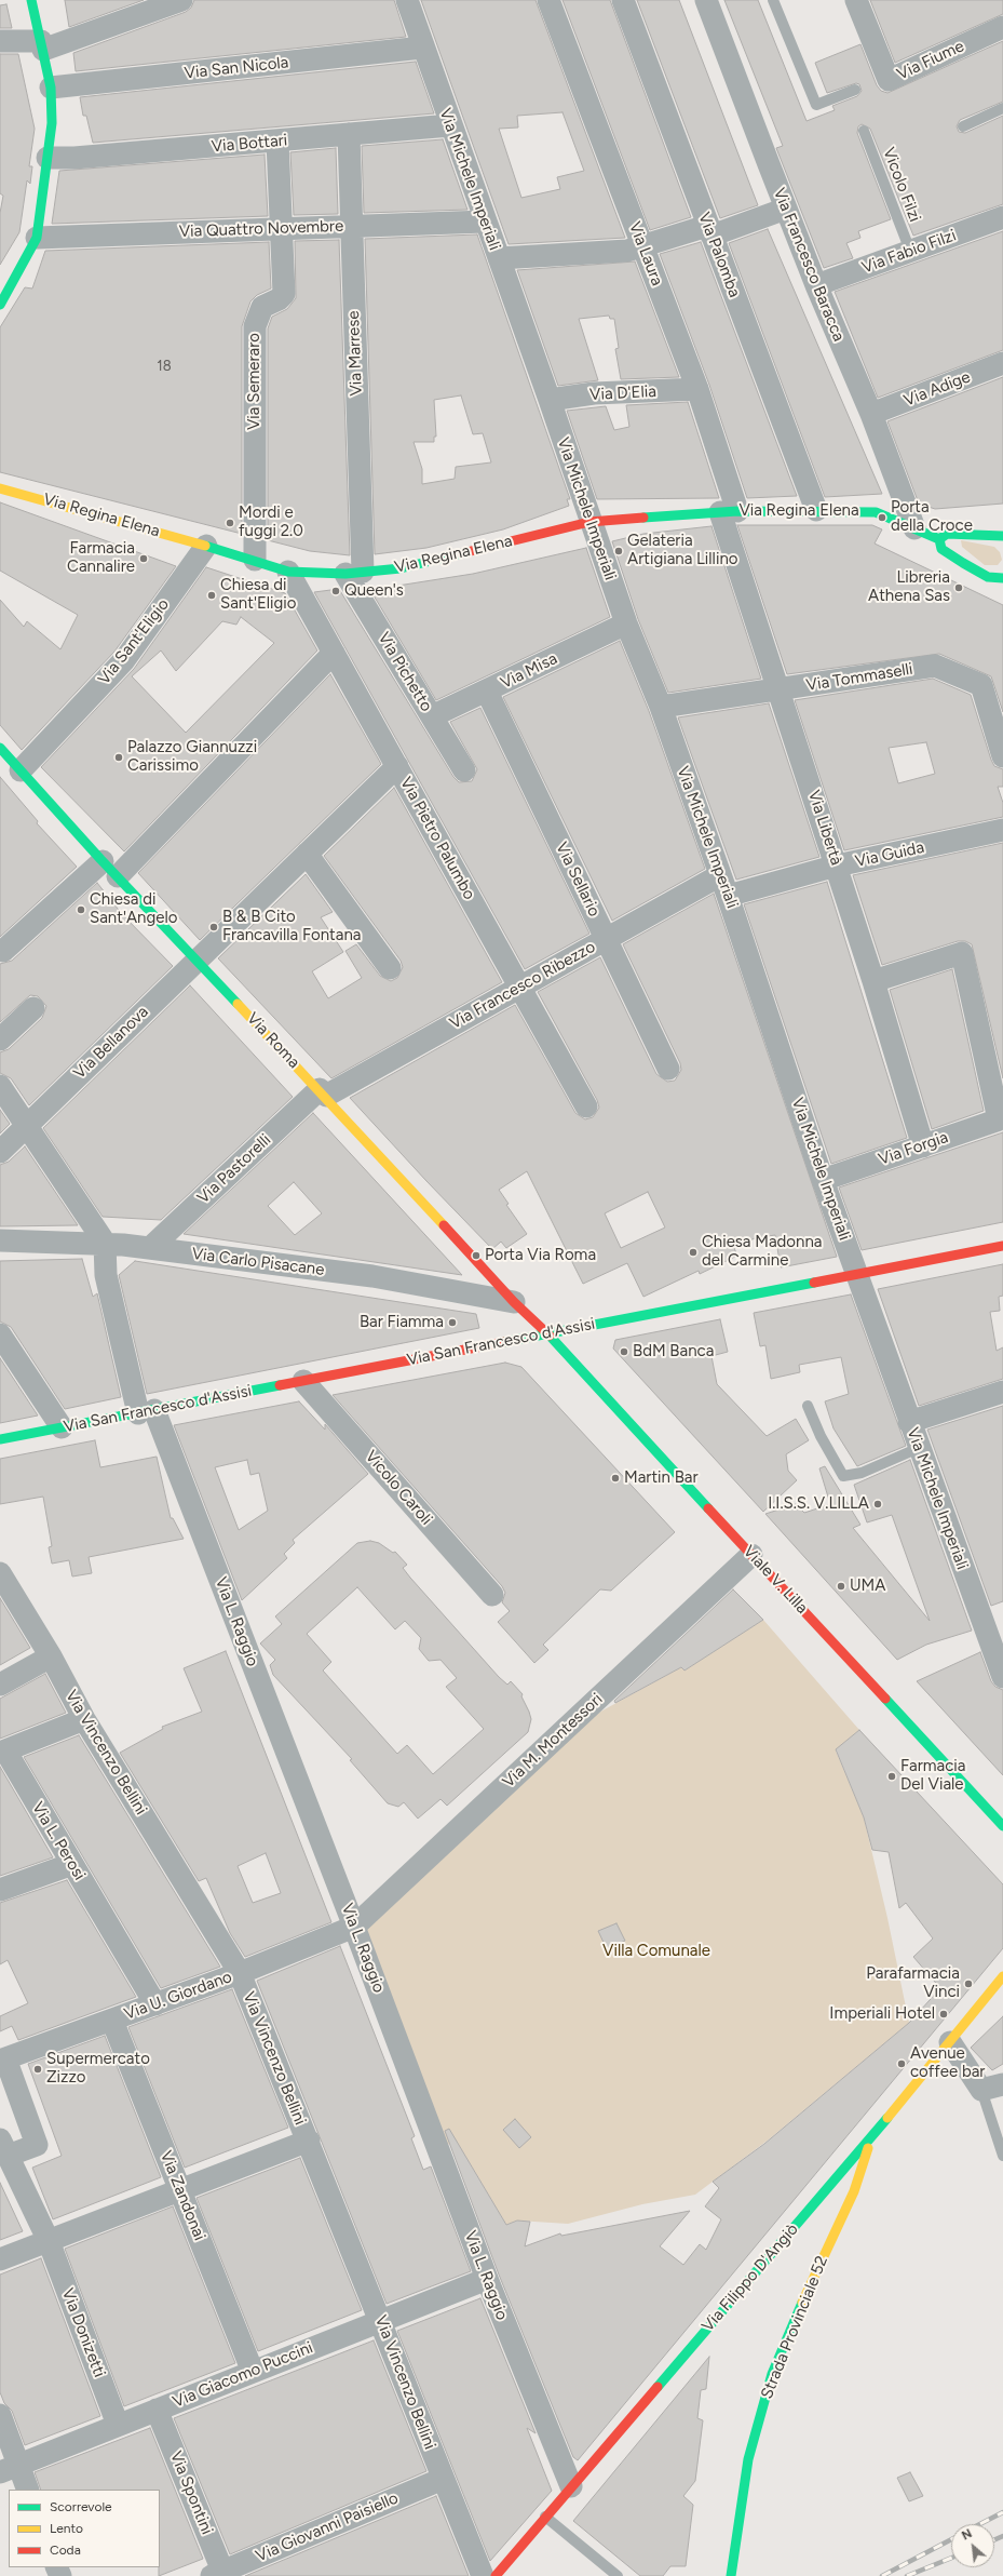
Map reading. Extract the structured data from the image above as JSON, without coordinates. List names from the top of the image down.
{
  "streets": {
    "street": [
      "Via Fiume",
      "Via San Nicola",
      "Via Bottari",
      "Via Michele Imperiali",
      "Via Quattro Novembre",
      "Via Fabio Filzi",
      "Via Laura",
      "Via Palomba",
      "Via Francesco Baracca",
      "Via Marrese",
      "Via Semeraro",
      "Via Adige",
      "Via D'Elia",
      "Via Regina Elena",
      "Via Sant'Eligio",
      "Via Misa",
      "Via Pichetto",
      "Via Tommaselli",
      "Via Libertà",
      "Via Pietro Palumbo",
      "Via Guida",
      "Via Sellario",
      "Via Francesco Ribezzo",
      "Via Roma",
      "Via Bellanova",
      "Via Forgia",
      "Via Pastorelli",
      "Via Carlo Pisacane",
      "Via San Francesco d'Assisi",
      "Vicolo Caroli",
      "Viale V. Lilla",
      "Via L. Raggio",
      "Via M. Montessori",
      "Via Vincenzo Bellini",
      "Via L. Perosi",
      "Via U. Giordano",
      "Via Zandonai",
      "Via Filippo D'Angiò",
      "Strada Provinciale 52",
      "Via Donizetti",
      "Via Giacomo Puccini",
      "Via Spontini",
      "Via Giovanni Paisiello"
    ],
    "lane": ["Vicolo Filzi"]
  },
  "crossings": [
    ["Via San Nicola", "Via Michele Imperiali"],
    ["Via Bottari", "Via Michele Imperiali"],
    ["Via Bottari", "Via Marrese"],
    ["Via Bottari", "Via Semeraro"],
    ["Via Michele Imperiali", "Via Quattro Novembre"],
    ["Via Michele Imperiali", "Via D'Elia"],
    ["Via Michele Imperiali", "Via Regina Elena"],
    ["Via Michele Imperiali", "Via Misa"],
    ["Via Michele Imperiali", "Via Tommaselli"],
    ["Via Michele Imperiali", "Via Guida"],
    ["Via Michele Imperiali", "Via Francesco Ribezzo"],
    ["Via Michele Imperiali", "Via Forgia"],
    ["Via Michele Imperiali", "Via San Francesco d'Assisi"],
    ["Vicolo Filzi", "Via Fabio Filzi"],
    ["Via Quattro Novembre", "Via Marrese"],
    ["Via Quattro Novembre", "Via Semeraro"],
    ["Via Fabio Filzi", "Via Francesco Baracca"],
    ["Via Laura", "Via D'Elia"],
    ["Via Laura", "Via Regina Elena"],
    ["Via Laura", "Via Libertà"],
    ["Via Palomba", "Via Regina Elena"],
    ["Via Francesco Baracca", "Via Adige"],
    ["Via Francesco Baracca", "Via Regina Elena"],
    ["Via Marrese", "Via Regina Elena"],
    ["Via Marrese", "Via Pichetto"],
    ["Via Semeraro", "Via Regina Elena"],
    ["Via Regina Elena", "Via Sant'Eligio"],
    ["Via Regina Elena", "Via Pichetto"],
    ["Via Regina Elena", "Via Libertà"],
    ["Via Regina Elena", "Via Pietro Palumbo"],
    ["Via Sant'Eligio", "Via Roma"],
    ["Via Misa", "Via Pichetto"],
    ["Via Misa", "Via Sellario"],
    ["Via Tommaselli", "Via Libertà"],
    ["Via Libertà", "Via Guida"],
    ["Via Libertà", "Via Forgia"],
    ["Via Pietro Palumbo", "Via Francesco Ribezzo"],
    ["Via Pietro Palumbo", "Via Bellanova"],
    ["Via Sellario", "Via Francesco Ribezzo"],
    ["Via Francesco Ribezzo", "Via Roma"],
    ["Via Francesco Ribezzo", "Via Pastorelli"],
    ["Via Roma", "Via Bellanova"],
    ["Via Roma", "Via Pastorelli"],
    ["Via Roma", "Via Carlo Pisacane"],
    ["Via Roma", "Via San Francesco d'Assisi"],
    ["Via Roma", "Viale V. Lilla"],
    ["Via Pastorelli", "Via Carlo Pisacane"],
    ["Via Carlo Pisacane", "Via L. Raggio"],
    ["Via San Francesco d'Assisi", "Vicolo Caroli"],
    ["Via San Francesco d'Assisi", "Viale V. Lilla"],
    ["Via San Francesco d'Assisi", "Via L. Raggio"],
    ["Viale V. Lilla", "Via M. Montessori"],
    ["Via L. Raggio", "Via M. Montessori"],
    ["Via L. Raggio", "Via U. Giordano"],
    ["Via L. Raggio", "Via Filippo D'Angiò"],
    ["Via L. Raggio", "Via Giacomo Puccini"],
    ["Via M. Montessori", "Via U. Giordano"],
    ["Via Vincenzo Bellini", "Via L. Perosi"],
    ["Via Vincenzo Bellini", "Via U. Giordano"],
    ["Via Vincenzo Bellini", "Via Giacomo Puccini"],
    ["Via Vincenzo Bellini", "Via Giovanni Paisiello"],
    ["Via L. Perosi", "Via U. Giordano"],
    ["Via U. Giordano", "Via Zandonai"],
    ["Via Zandonai", "Via Giacomo Puccini"],
    ["Via Filippo D'Angiò", "Strada Provinciale 52"],
    ["Via Donizetti", "Via Giacomo Puccini"],
    ["Via Giacomo Puccini", "Via Spontini"],
    ["Via Spontini", "Via Giovanni Paisiello"]
  ],
  "parks": ["Villa Comunale"],
  "places": [
    "Porta della Croce",
    "Mordi e fuggi 2.0",
    "Gelateria Artigiana Lillino",
    "Farmacia Cannalire",
    "Libreria Athena Sas",
    "Queen's",
    "Chiesa di Sant'Eligio",
    "Palazzo Giannuzzi Carissimo",
    "Chiesa di Sant'Angelo",
    "B & B Cito Francavilla Fontana",
    "Chiesa Madonna del Carmine",
    "Porta Via Roma",
    "Bar Fiamma",
    "BdM Banca",
    "Martin Bar",
    "I.I.S.S. V.LILLA",
    "UMA",
    "Farmacia Del Viale",
    "Parafarmacia Vinci",
    "Imperiali Hotel",
    "Avenue coffee bar",
    "Supermercato Zizzo"
  ],
  "house_numbers": ["18"],
  "legend": ["Scorrevole", "Lento", "Coda"],
  "north": "top left"
}
